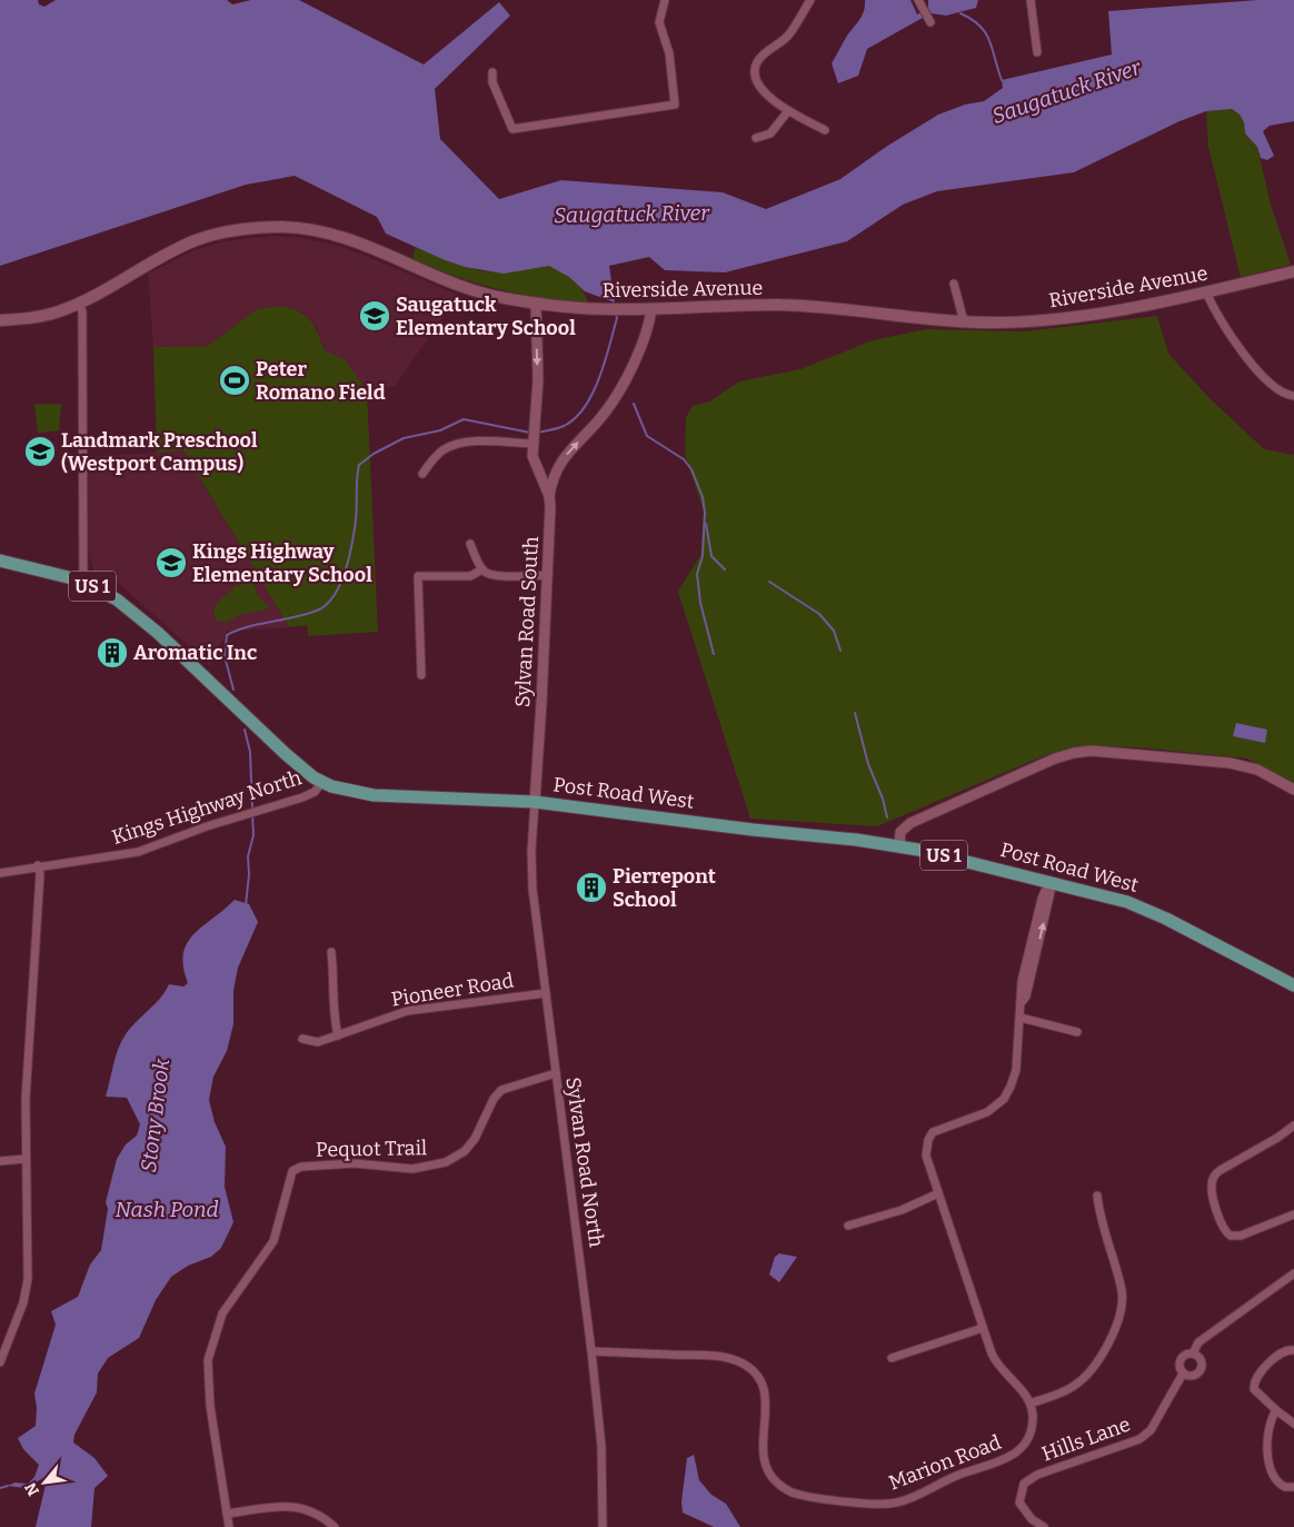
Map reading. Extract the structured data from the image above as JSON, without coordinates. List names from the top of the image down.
{
  "streets": {
    "main road": ["Riverside Avenue", "US 1", "Post Road West"],
    "street": [
      "Sylvan Road South",
      "Kings Highway North",
      "Pioneer Road",
      "Pequot Trail",
      "Sylvan Road North",
      "Hills Lane",
      "Marion Road"
    ]
  },
  "crossings": [
    ["Riverside Avenue", "Sylvan Road South"],
    ["Sylvan Road South", "Post Road West"],
    ["Sylvan Road South", "Sylvan Road North"],
    ["Post Road West", "Kings Highway North"],
    ["Post Road West", "Sylvan Road North"],
    ["Pioneer Road", "Sylvan Road North"],
    ["Pequot Trail", "Sylvan Road North"],
    ["Sylvan Road North", "Marion Road"]
  ],
  "water": ["Saugatuck River", "Stony Brook", "Nash Pond"],
  "places": {
    "school or university": ["Saugatuck Elementary School", "Landmark Preschool (Westport Campus)", "Kings Highway Elementary School"],
    "sports": ["Peter Romano Field"],
    "building": ["Aromatic Inc", "Pierrepont School"]
  },
  "north": "bottom left"
}
